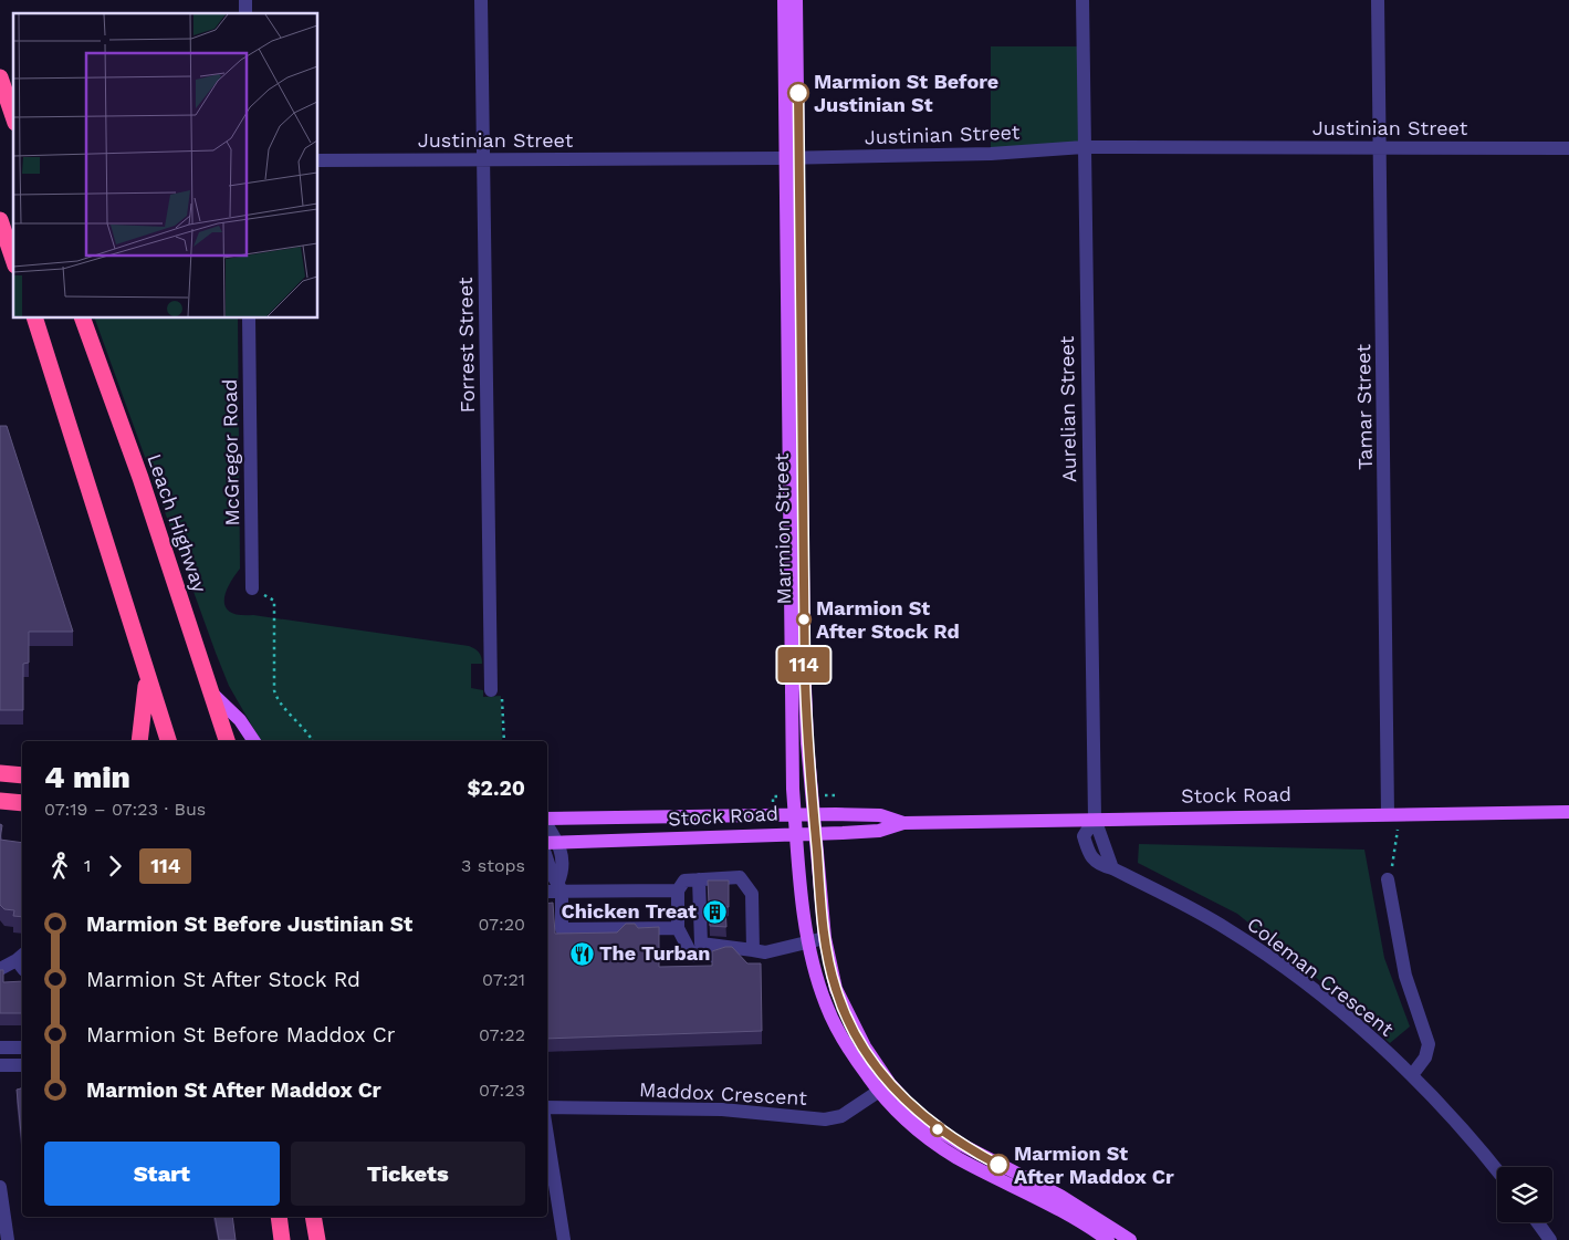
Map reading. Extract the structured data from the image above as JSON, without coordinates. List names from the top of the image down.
{
  "streets": {
    "highway": ["Leach Highway"],
    "main road": ["Marmion Street", "Stock Road"],
    "street": [
      "Justinian Street",
      "Forrest Street",
      "Tamar Street",
      "Aurelian Street",
      "McGregor Road",
      "Coleman Crescent",
      "Maddox Crescent"
    ]
  },
  "crossings": [
    ["Justinian Street", "Forrest Street"],
    ["Justinian Street", "Tamar Street"],
    ["Justinian Street", "Aurelian Street"],
    ["Justinian Street", "Marmion Street"],
    ["Tamar Street", "Stock Road"],
    ["Aurelian Street", "Stock Road"],
    ["Aurelian Street", "Coleman Crescent"],
    ["Marmion Street", "Stock Road"],
    ["Marmion Street", "Maddox Crescent"],
    ["Stock Road", "Coleman Crescent"]
  ],
  "places": {
    "other": ["Marmion St Before Justinian St", "Marmion St After Stock Rd", "Marmion St After Maddox Cr"],
    "building": ["Chicken Treat"],
    "restaurant": ["The Turban"]
  },
  "lines": ["bus line 114"],
  "page": {
    "on_map": "114",
    "heading": ["4 min", "07:19 – 07:23 · Bus", "$2.20"],
    "legs": ["1", "114", "3 stops"],
    "list": [
      {
        "name": "Marmion St Before Justinian St",
        "value": "07:20"
      },
      {
        "name": "Marmion St After Stock Rd",
        "value": "07:21"
      },
      {
        "name": "Marmion St Before Maddox Cr",
        "value": "07:22"
      },
      {
        "name": "Marmion St After Maddox Cr",
        "value": "07:23"
      }
    ],
    "buttons": ["Start", "Tickets"]
  }
}
